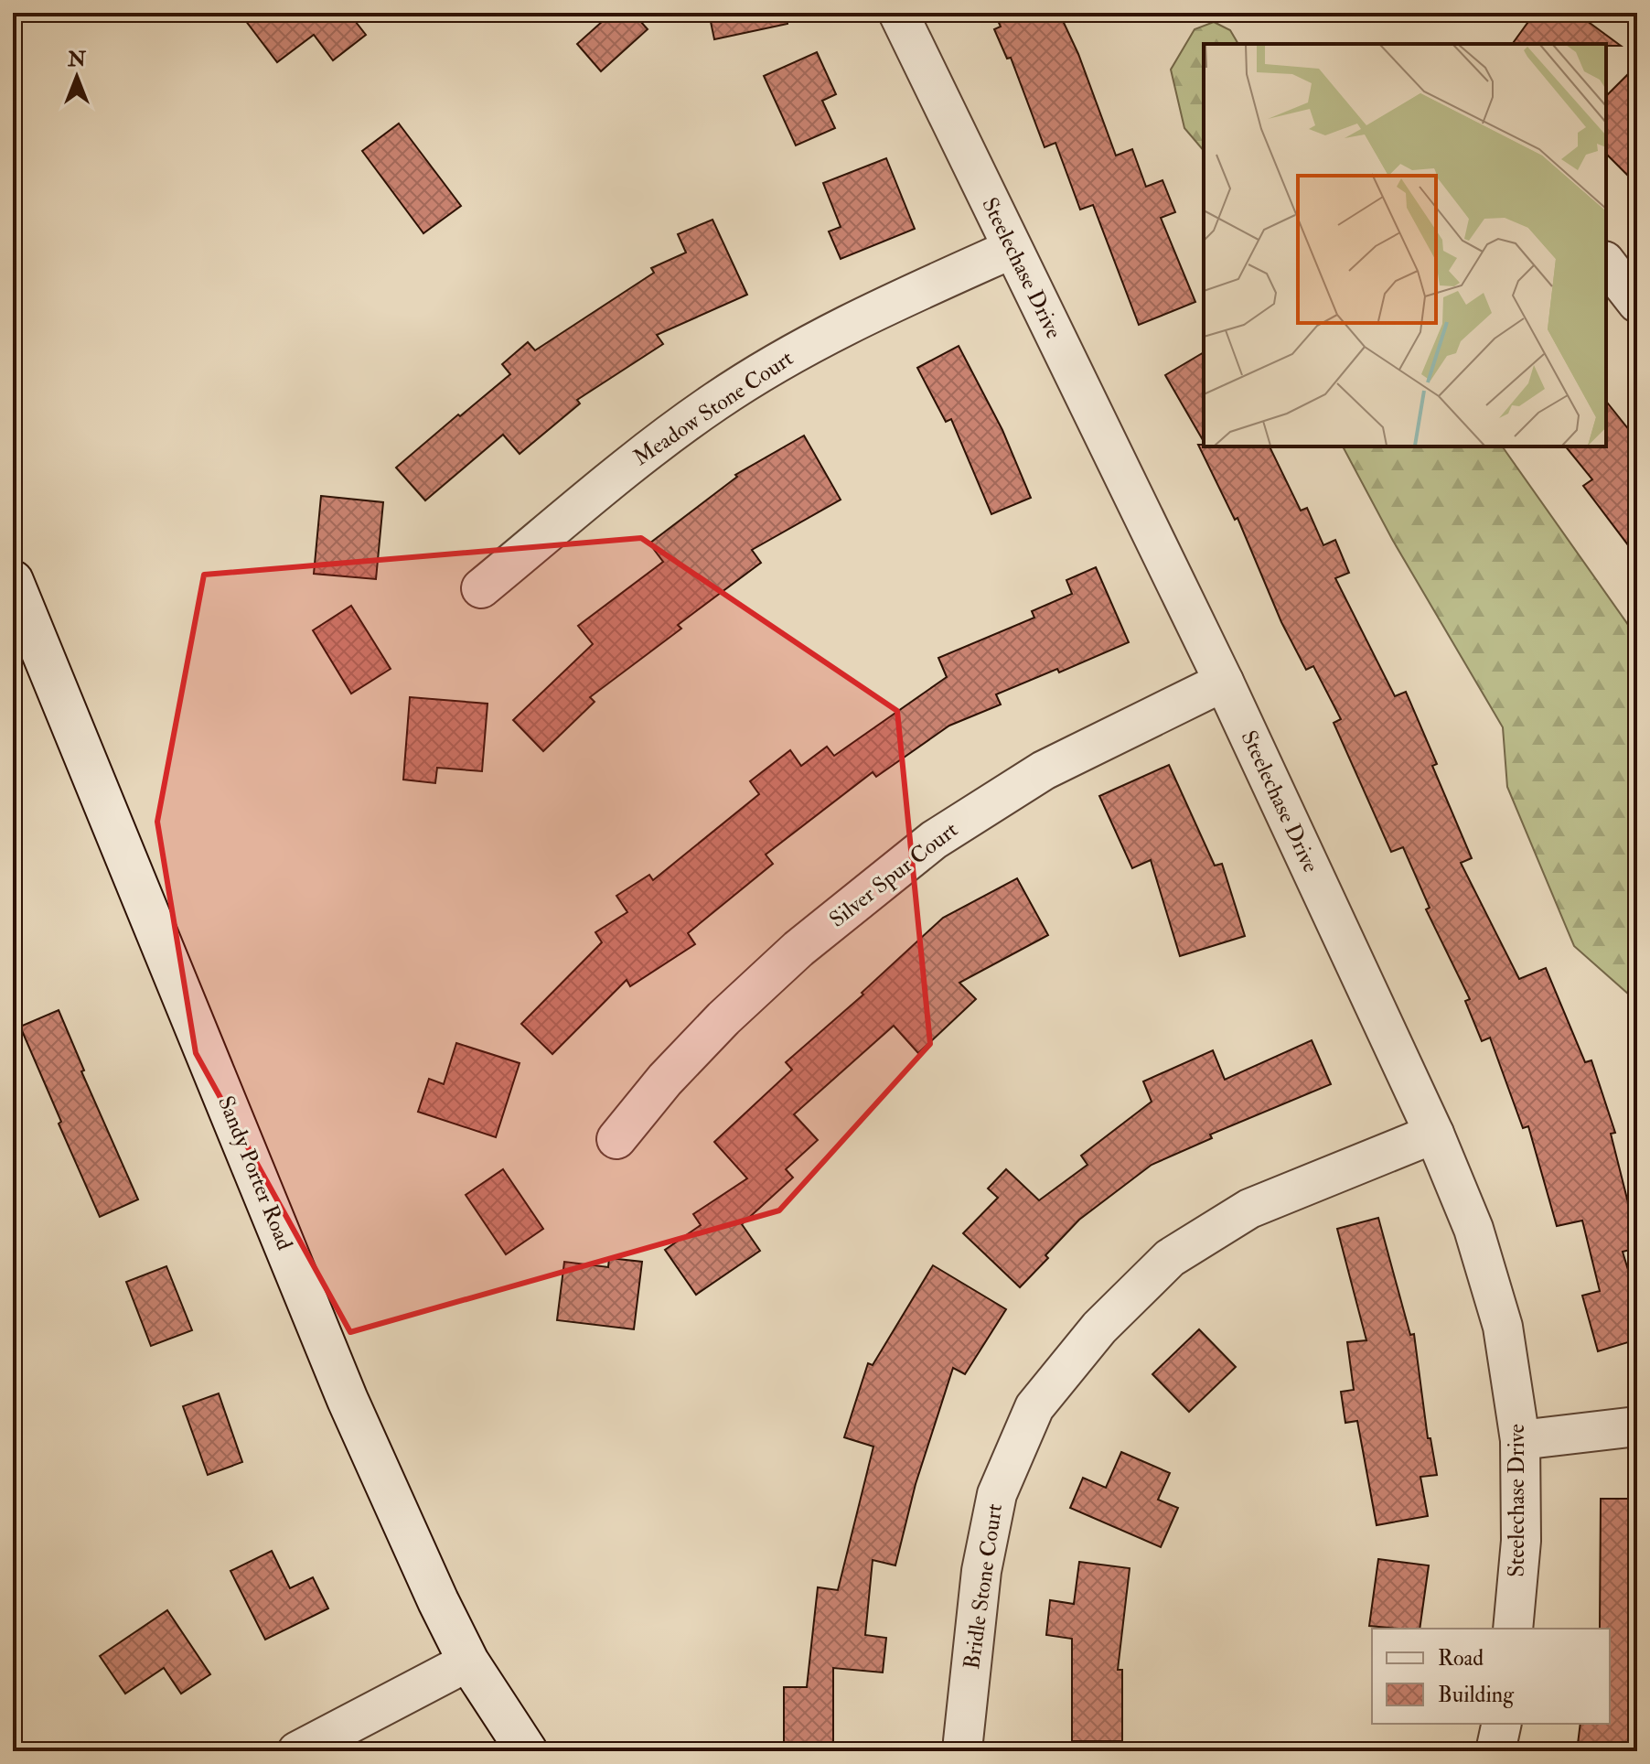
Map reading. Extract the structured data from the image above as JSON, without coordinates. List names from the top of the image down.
{
  "streets": {
    "street": [
      "Steelechase Drive",
      "Meadow Stone Court",
      "Silver Spur Court",
      "Sandy Porter Road",
      "Bridle Stone Court"
    ]
  },
  "crossings": [
    ["Steelechase Drive", "Meadow Stone Court"],
    ["Steelechase Drive", "Silver Spur Court"],
    ["Steelechase Drive", "Bridle Stone Court"]
  ],
  "legend": ["Road", "Building"],
  "north": "top"
}
